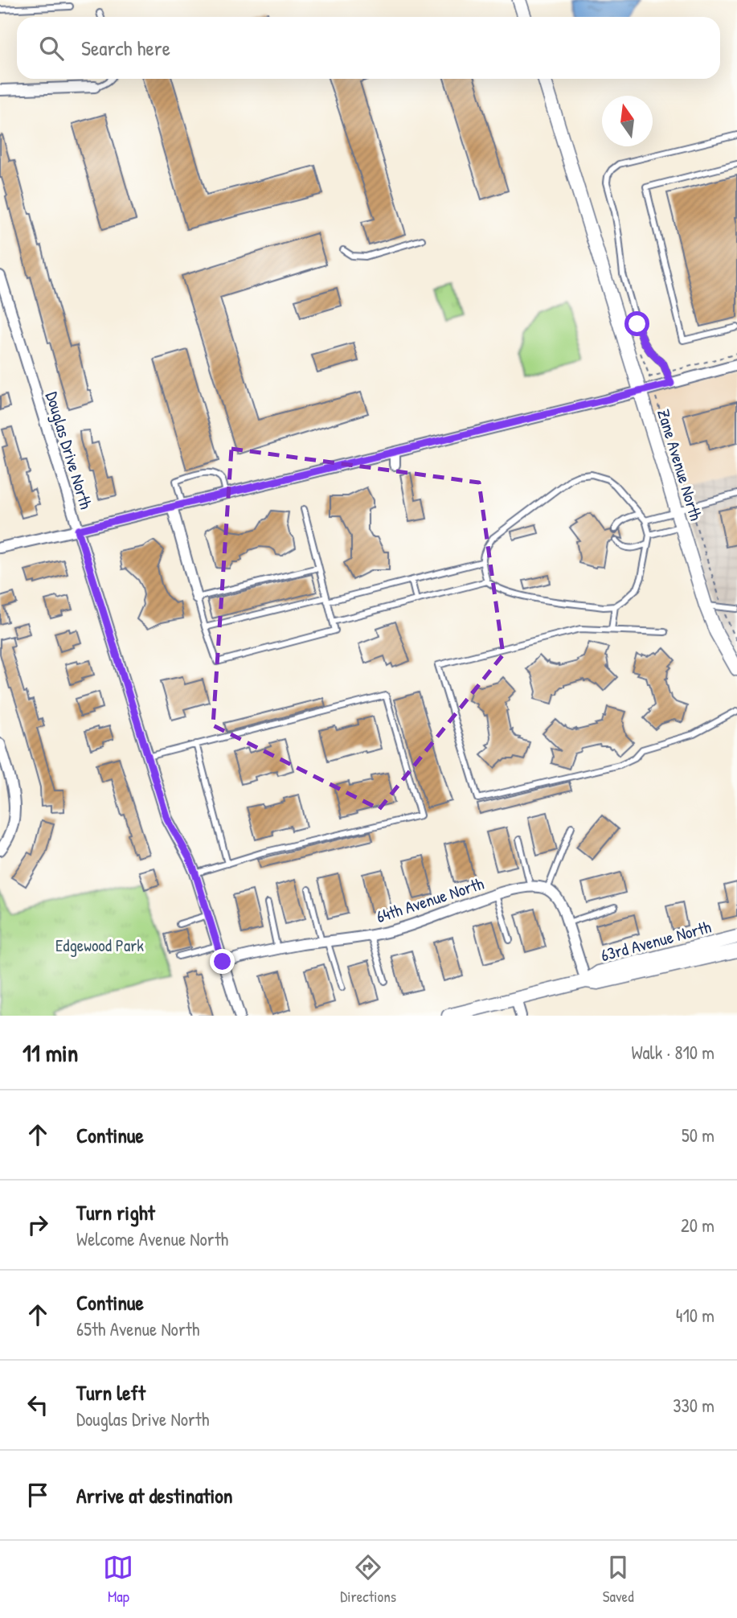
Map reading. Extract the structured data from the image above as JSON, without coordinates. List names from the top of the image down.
{
  "streets": {
    "street": [
      "Douglas Drive North",
      "Zane Avenue North",
      "64th Avenue North",
      "63rd Avenue North"
    ]
  },
  "crossings": [
    ["Douglas Drive North", "64th Avenue North"]
  ],
  "parks": ["Edgewood Park"],
  "north": "top",
  "page": {
    "search": "Search here",
    "heading": ["11 min", "Walk · 810 m"],
    "list": [
      ["Continue", "50 m"],
      ["Turn right", "Welcome Avenue North", "20 m"],
      ["Continue", "65th Avenue North", "410 m"],
      ["Turn left", "Douglas Drive North", "330 m"],
      "Arrive at destination"
    ],
    "nav": ["Map", "Directions", "Saved"]
  }
}
